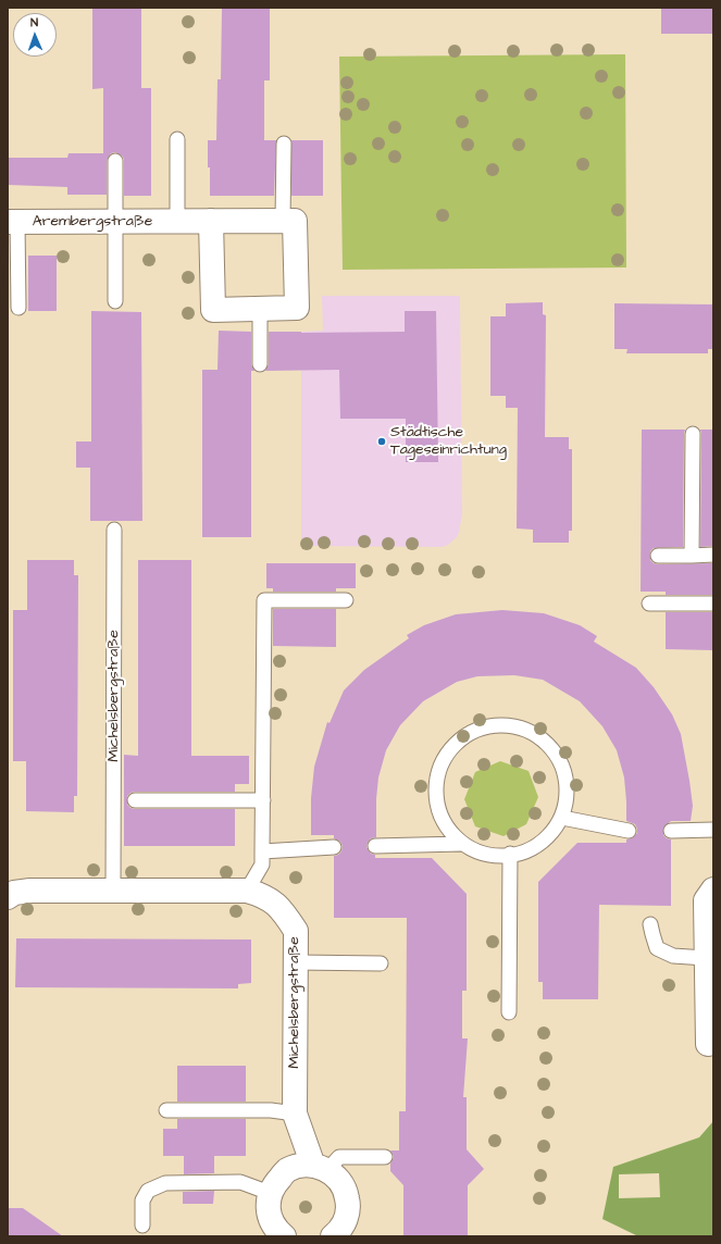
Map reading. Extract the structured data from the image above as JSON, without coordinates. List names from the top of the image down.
{
  "streets": {
    "street": ["Arembergstraße", "Michelsbergstraße"]
  },
  "places": ["Städtische Tageseinrichtung"],
  "north": "top"
}
